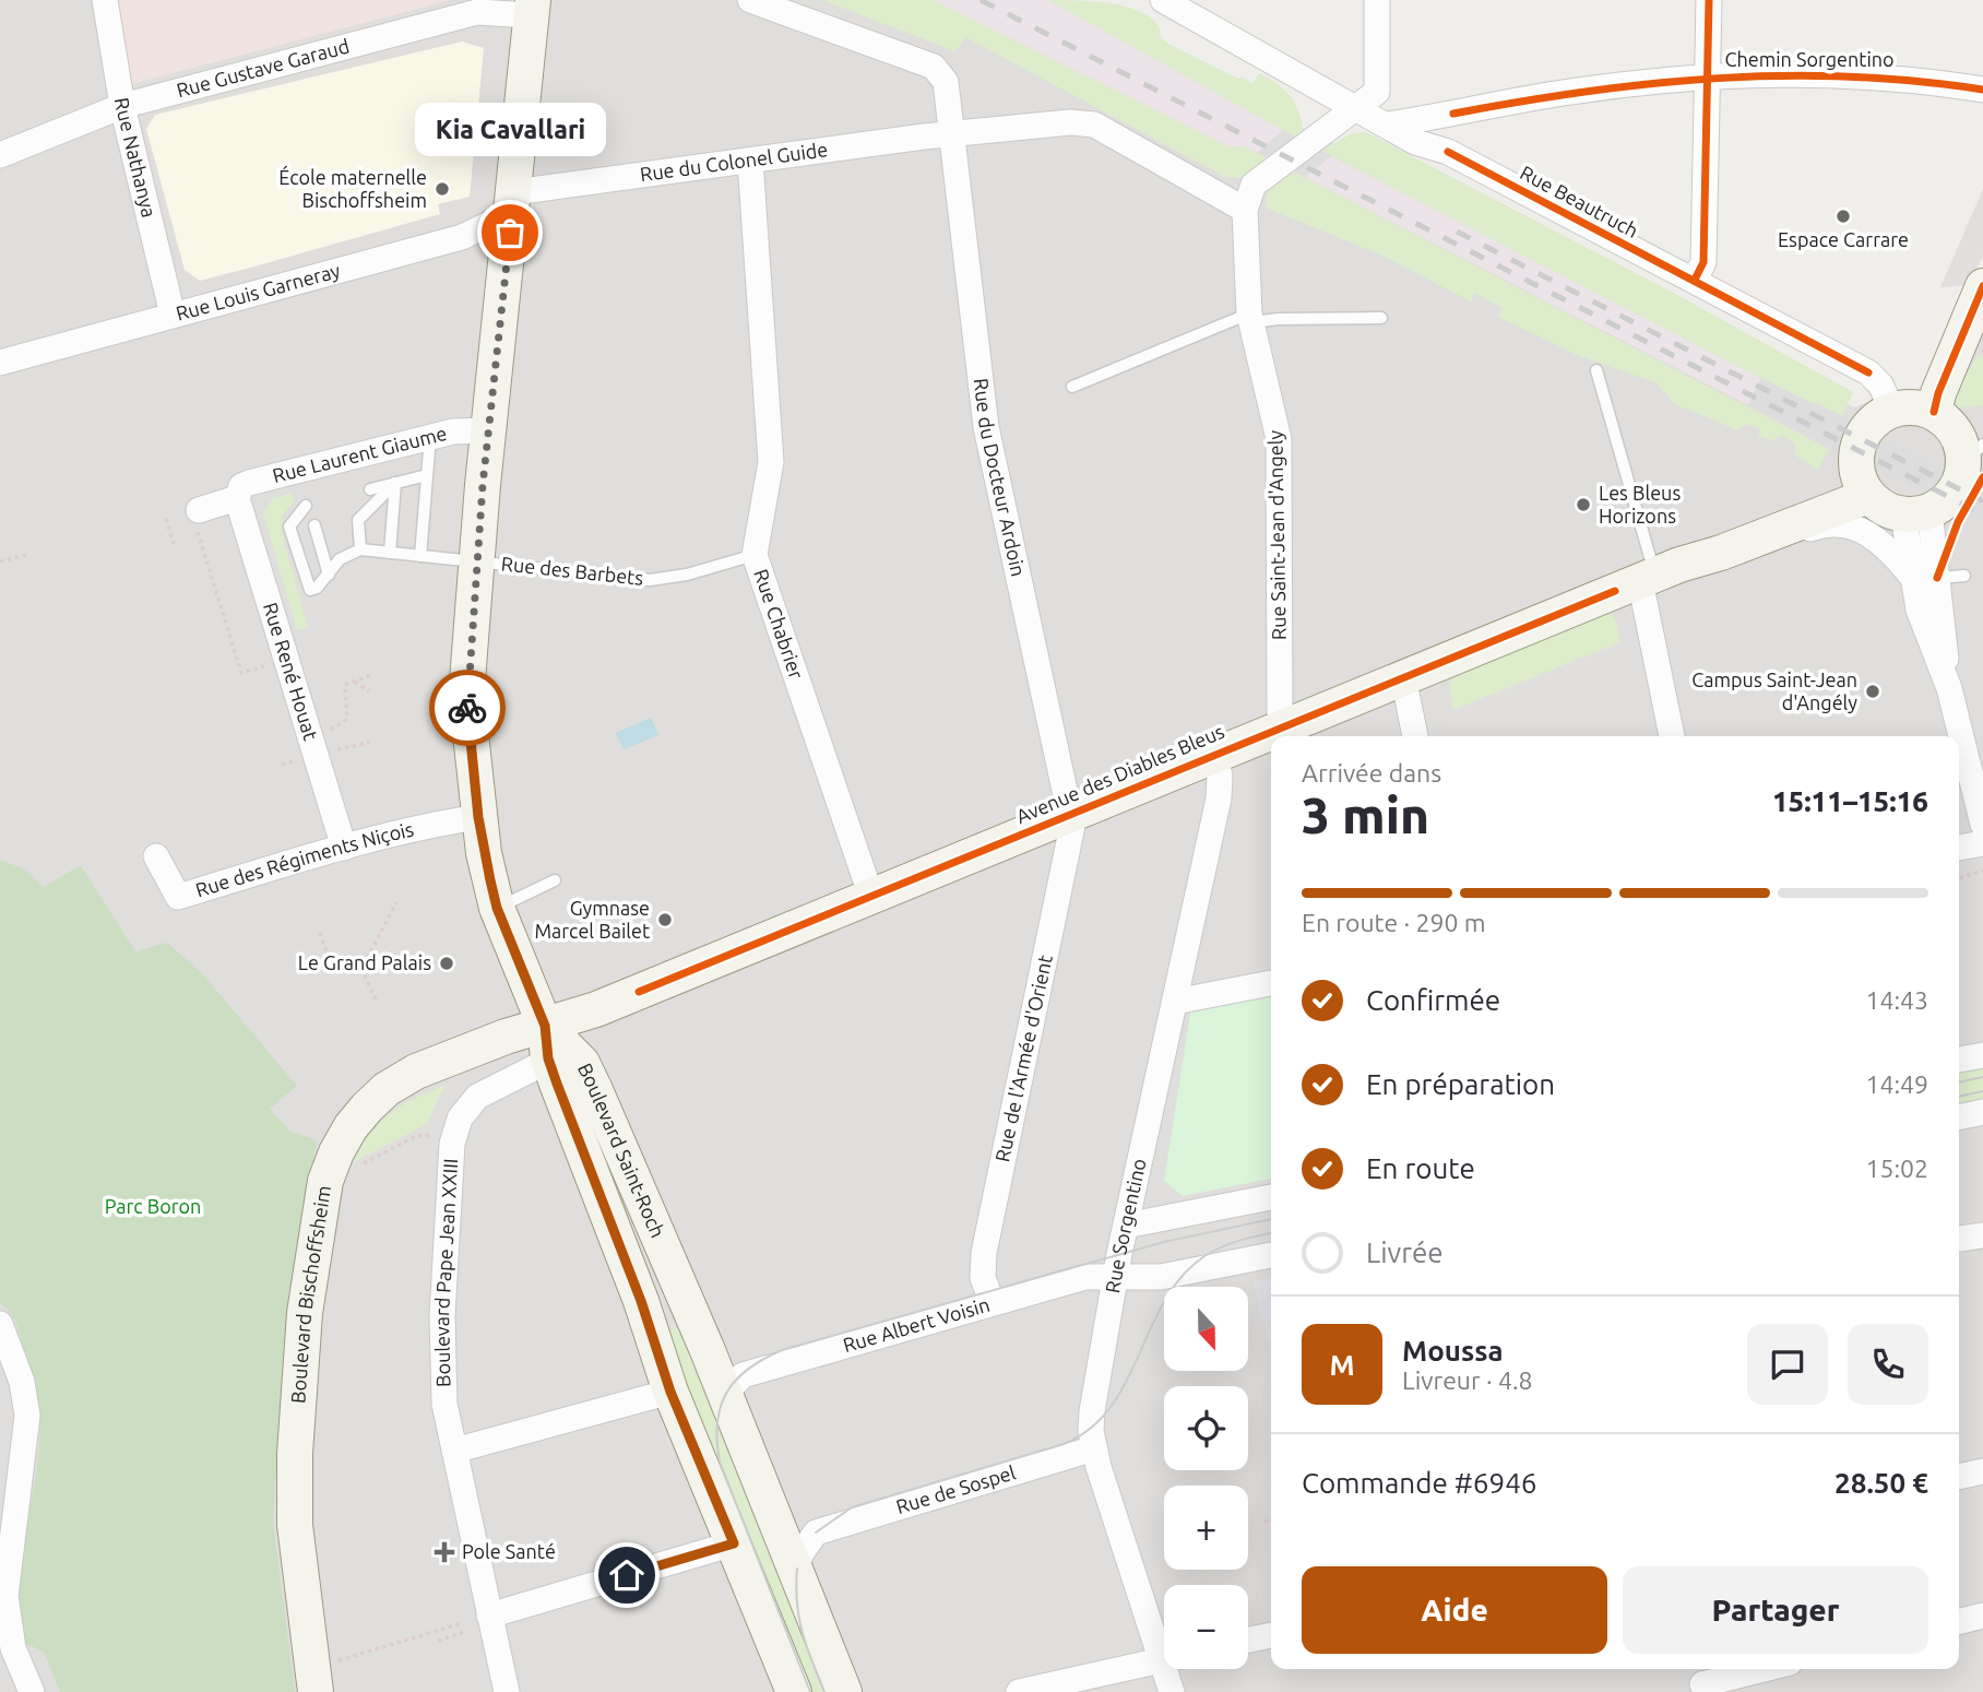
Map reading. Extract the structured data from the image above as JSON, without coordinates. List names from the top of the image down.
{
  "streets": {
    "main road": ["Avenue des Diables Bleus", "Boulevard Saint-Roch", "Boulevard Bischoffsheim"],
    "street": [
      "Chemin Sorgentino",
      "Rue Gustave Garaud",
      "Rue Nathanya",
      "Rue du Colonel Guide",
      "Rue Beautruch",
      "Rue Louis Garneray",
      "Rue Laurent Giaume",
      "Rue du Docteur Ardoin",
      "Rue Saint-Jean d'Angely",
      "Rue Chabrier",
      "Rue René Houat",
      "Rue des Régiments Niçois",
      "Rue de l'Armée d'Orient",
      "Rue Sorgentino",
      "Boulevard Pape Jean XXIII",
      "Rue Albert Voisin",
      "Rue de Sospel"
    ],
    "lane": ["Rue des Barbets"]
  },
  "crossings": [
    ["Chemin Sorgentino", "Rue Beautruch"],
    ["Rue Gustave Garaud", "Rue Nathanya"],
    ["Rue Gustave Garaud", "Boulevard Saint-Roch"],
    ["Rue Nathanya", "Rue Louis Garneray"],
    ["Rue du Colonel Guide", "Rue Louis Garneray"],
    ["Rue du Colonel Guide", "Rue du Docteur Ardoin"],
    ["Rue du Colonel Guide", "Rue Chabrier"],
    ["Rue du Colonel Guide", "Boulevard Saint-Roch"],
    ["Rue Beautruch", "Avenue des Diables Bleus"],
    ["Rue Louis Garneray", "Boulevard Saint-Roch"],
    ["Rue Laurent Giaume", "Rue René Houat"],
    ["Rue Laurent Giaume", "Boulevard Saint-Roch"],
    ["Rue du Docteur Ardoin", "Avenue des Diables Bleus"],
    ["Rue du Docteur Ardoin", "Rue de l'Armée d'Orient"],
    ["Rue Saint-Jean d'Angely", "Avenue des Diables Bleus"],
    ["Rue des Barbets", "Rue Chabrier"],
    ["Rue des Barbets", "Boulevard Saint-Roch"],
    ["Rue Chabrier", "Avenue des Diables Bleus"],
    ["Rue René Houat", "Rue des Régiments Niçois"],
    ["Avenue des Diables Bleus", "Rue de l'Armée d'Orient"],
    ["Avenue des Diables Bleus", "Boulevard Saint-Roch"],
    ["Avenue des Diables Bleus", "Rue Sorgentino"],
    ["Avenue des Diables Bleus", "Boulevard Pape Jean XXIII"],
    ["Avenue des Diables Bleus", "Boulevard Bischoffsheim"],
    ["Rue des Régiments Niçois", "Boulevard Saint-Roch"],
    ["Rue de l'Armée d'Orient", "Rue Albert Voisin"],
    ["Boulevard Saint-Roch", "Boulevard Pape Jean XXIII"],
    ["Boulevard Saint-Roch", "Boulevard Bischoffsheim"],
    ["Boulevard Saint-Roch", "Rue Albert Voisin"],
    ["Boulevard Saint-Roch", "Rue de Sospel"],
    ["Rue Sorgentino", "Rue Albert Voisin"],
    ["Rue Sorgentino", "Rue de Sospel"],
    ["Boulevard Pape Jean XXIII", "Boulevard Bischoffsheim"]
  ],
  "parks": ["Parc Boron"],
  "places": {
    "other": [
      "École maternelle Bischoffsheim",
      "Espace Carrare",
      "Kia Cavallari",
      "Les Bleus Horizons",
      "Campus Saint-Jean d'Angély",
      "Gymnase Marcel Bailet",
      "Le Grand Palais"
    ],
    "health": ["Pole Santé"]
  },
  "north": "bottom",
  "page": {
    "bubble": "Kia Cavallari",
    "heading": ["3 min", "Arrivée dans", "15:11–15:16"],
    "panel": [
      "Moussa",
      "Livreur · 4.8",
      "Commande #6946",
      "28.50 €"
    ],
    "bar": "En route · 290 m",
    "list": [
      ["Confirmée", "14:43"],
      ["En préparation", "14:49"],
      ["En route", "15:02"],
      "Livrée"
    ],
    "map_buttons": ["+", "−"],
    "round": "M",
    "buttons": ["Aide", "Partager"]
  }
}
